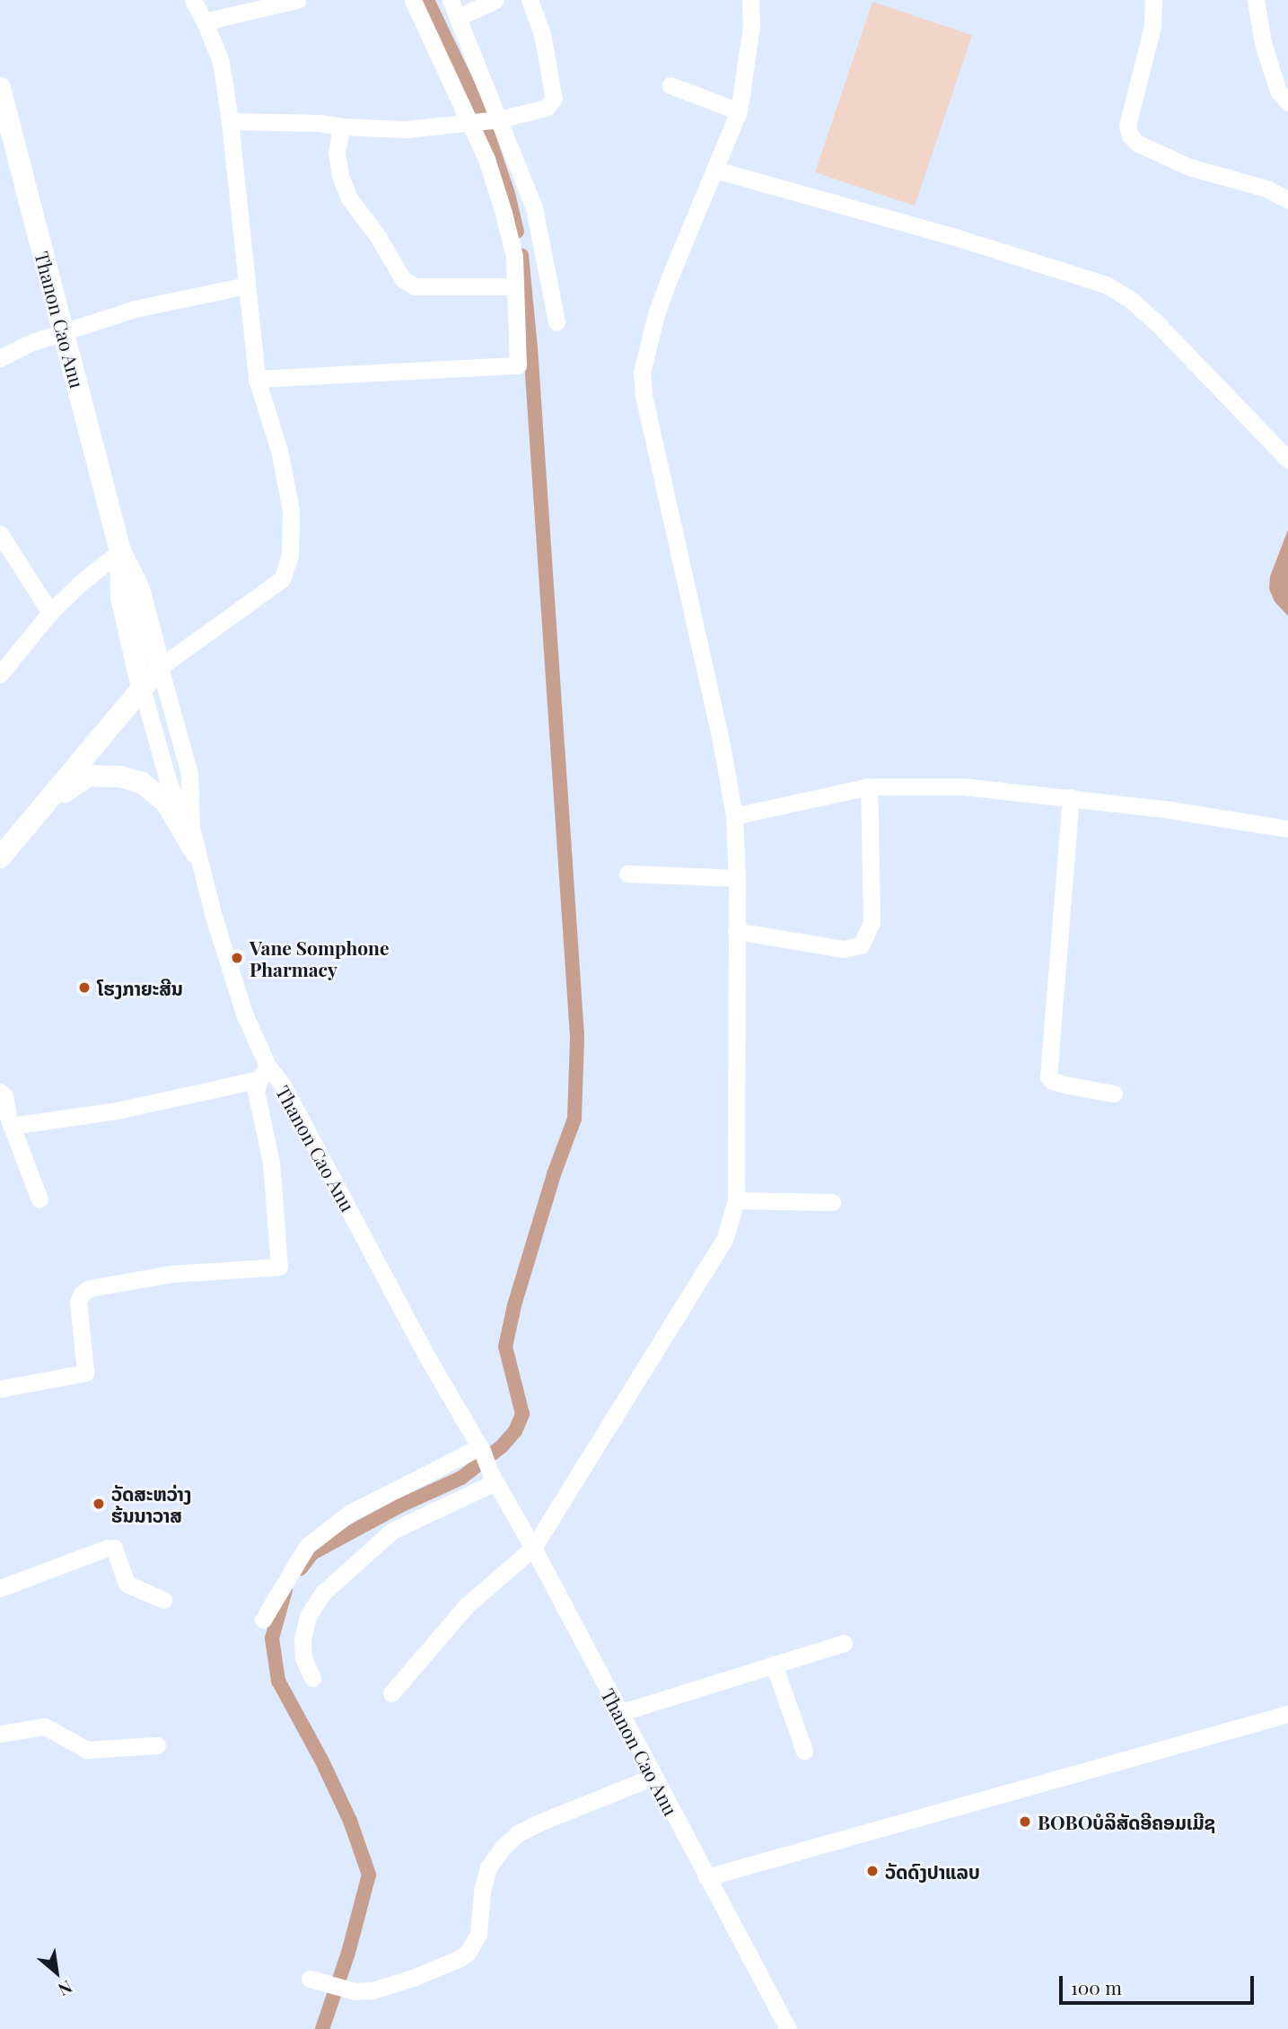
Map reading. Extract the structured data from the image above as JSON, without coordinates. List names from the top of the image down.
{
  "streets": {
    "main road": ["Thanon Cao Anu"]
  },
  "places": [
    "Vane Somphone Pharmacy",
    "ໂຮງກາຍະສີນ",
    "ວັດສະຫວ່າງ ຮ້ນນາວາສ",
    "BOBOບໍລິສັດອີຄອມເມີຊ",
    "ວັດດົງປາແລບ"
  ],
  "scale_bar": "100 m",
  "north": "bottom right"
}
